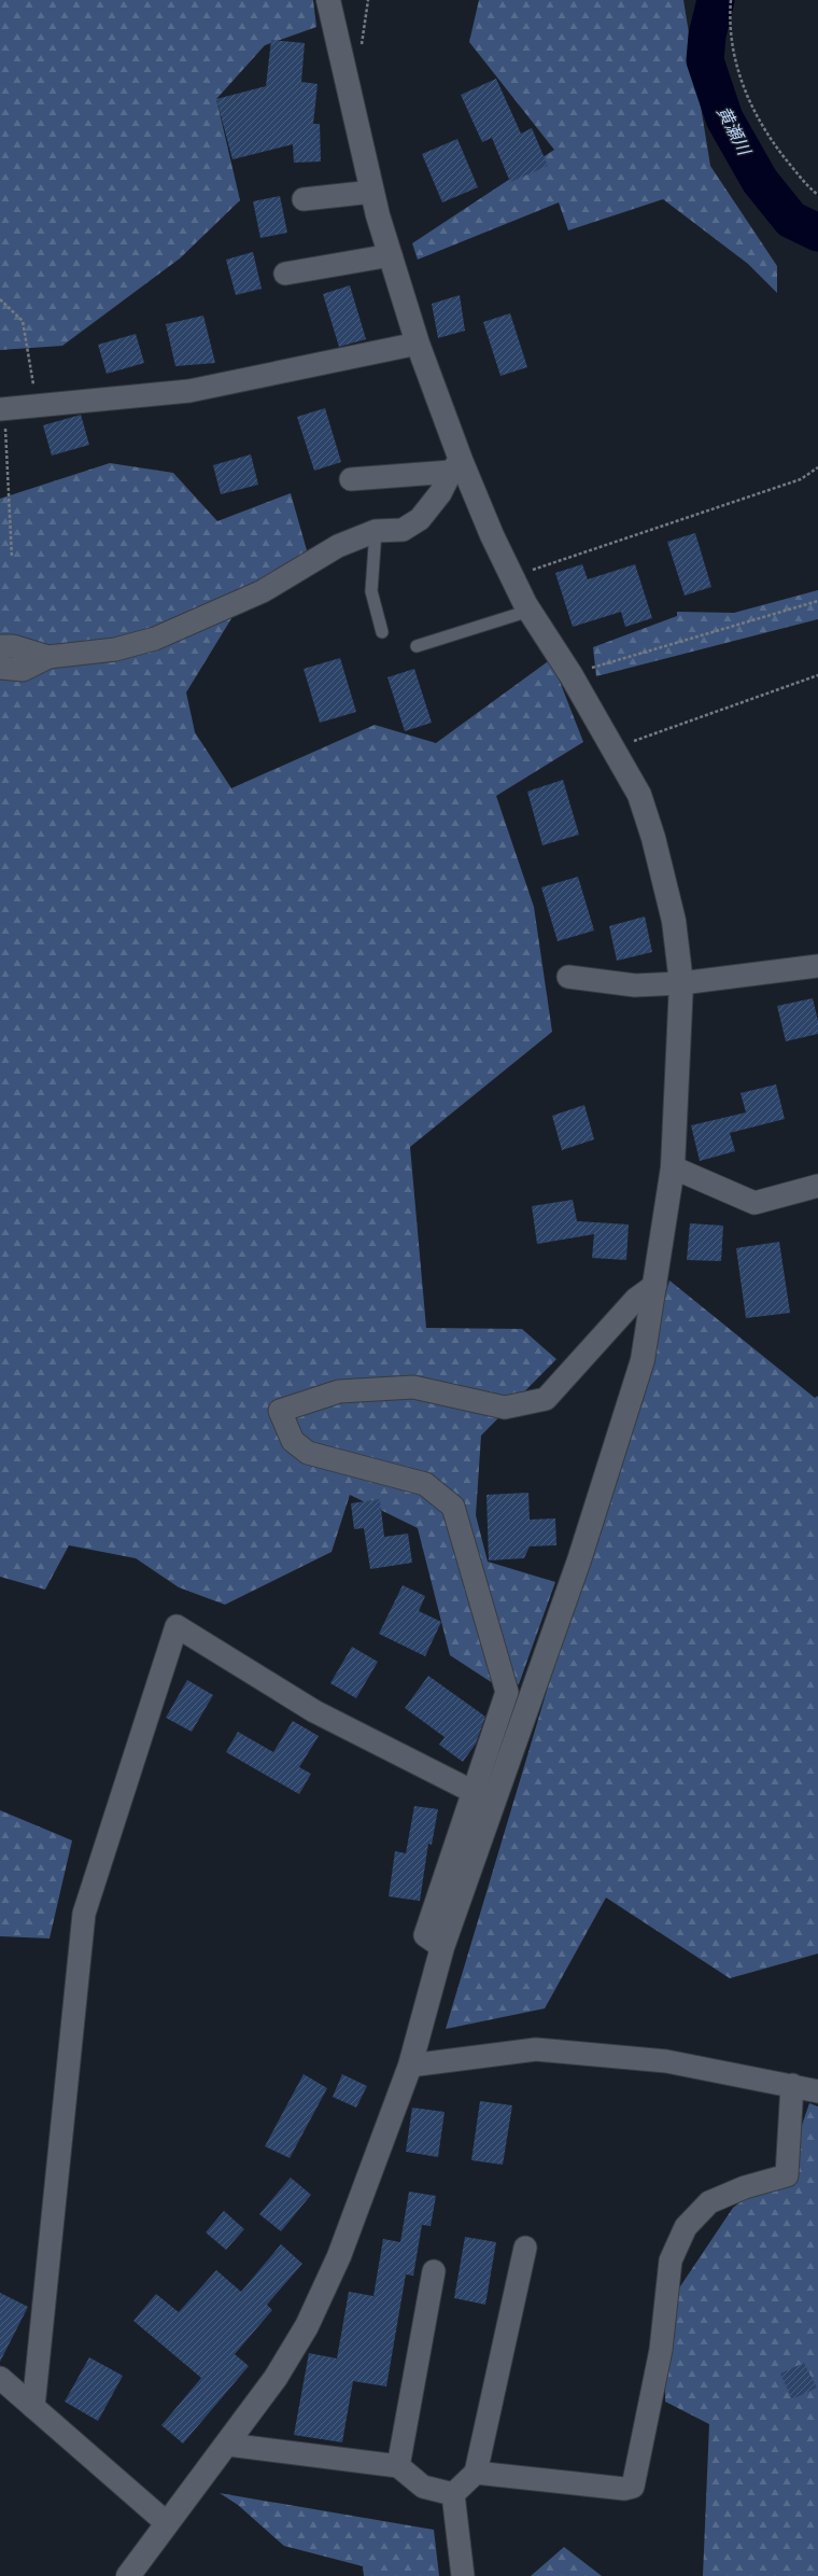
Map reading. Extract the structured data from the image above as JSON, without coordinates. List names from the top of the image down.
{
  "water": ["黄瀬川"]
}
